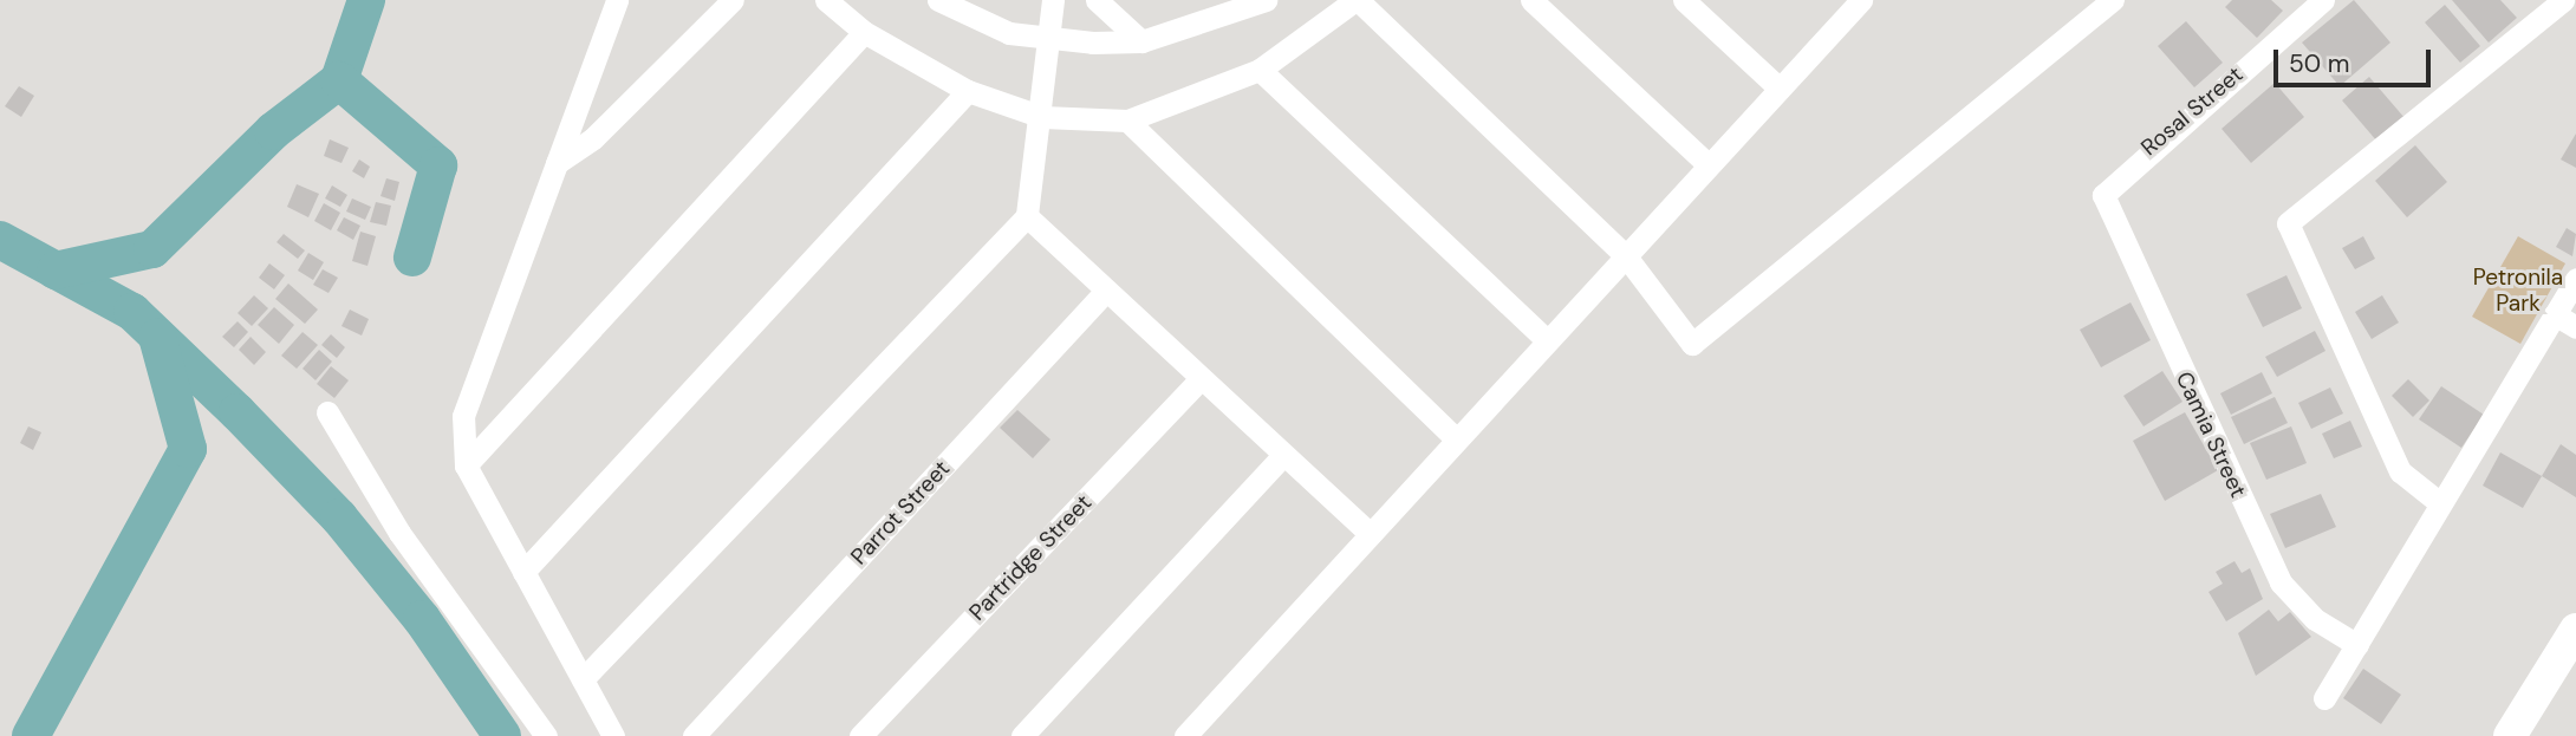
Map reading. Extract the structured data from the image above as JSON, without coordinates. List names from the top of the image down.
{
  "streets": {
    "street": [
      "Rosal Street",
      "Camia Street",
      "Parrot Street",
      "Partridge Street"
    ]
  },
  "crossings": [
    ["Rosal Street", "Camia Street"]
  ],
  "parks": ["Petronila Park"],
  "scale_bar": "50 m"
}
